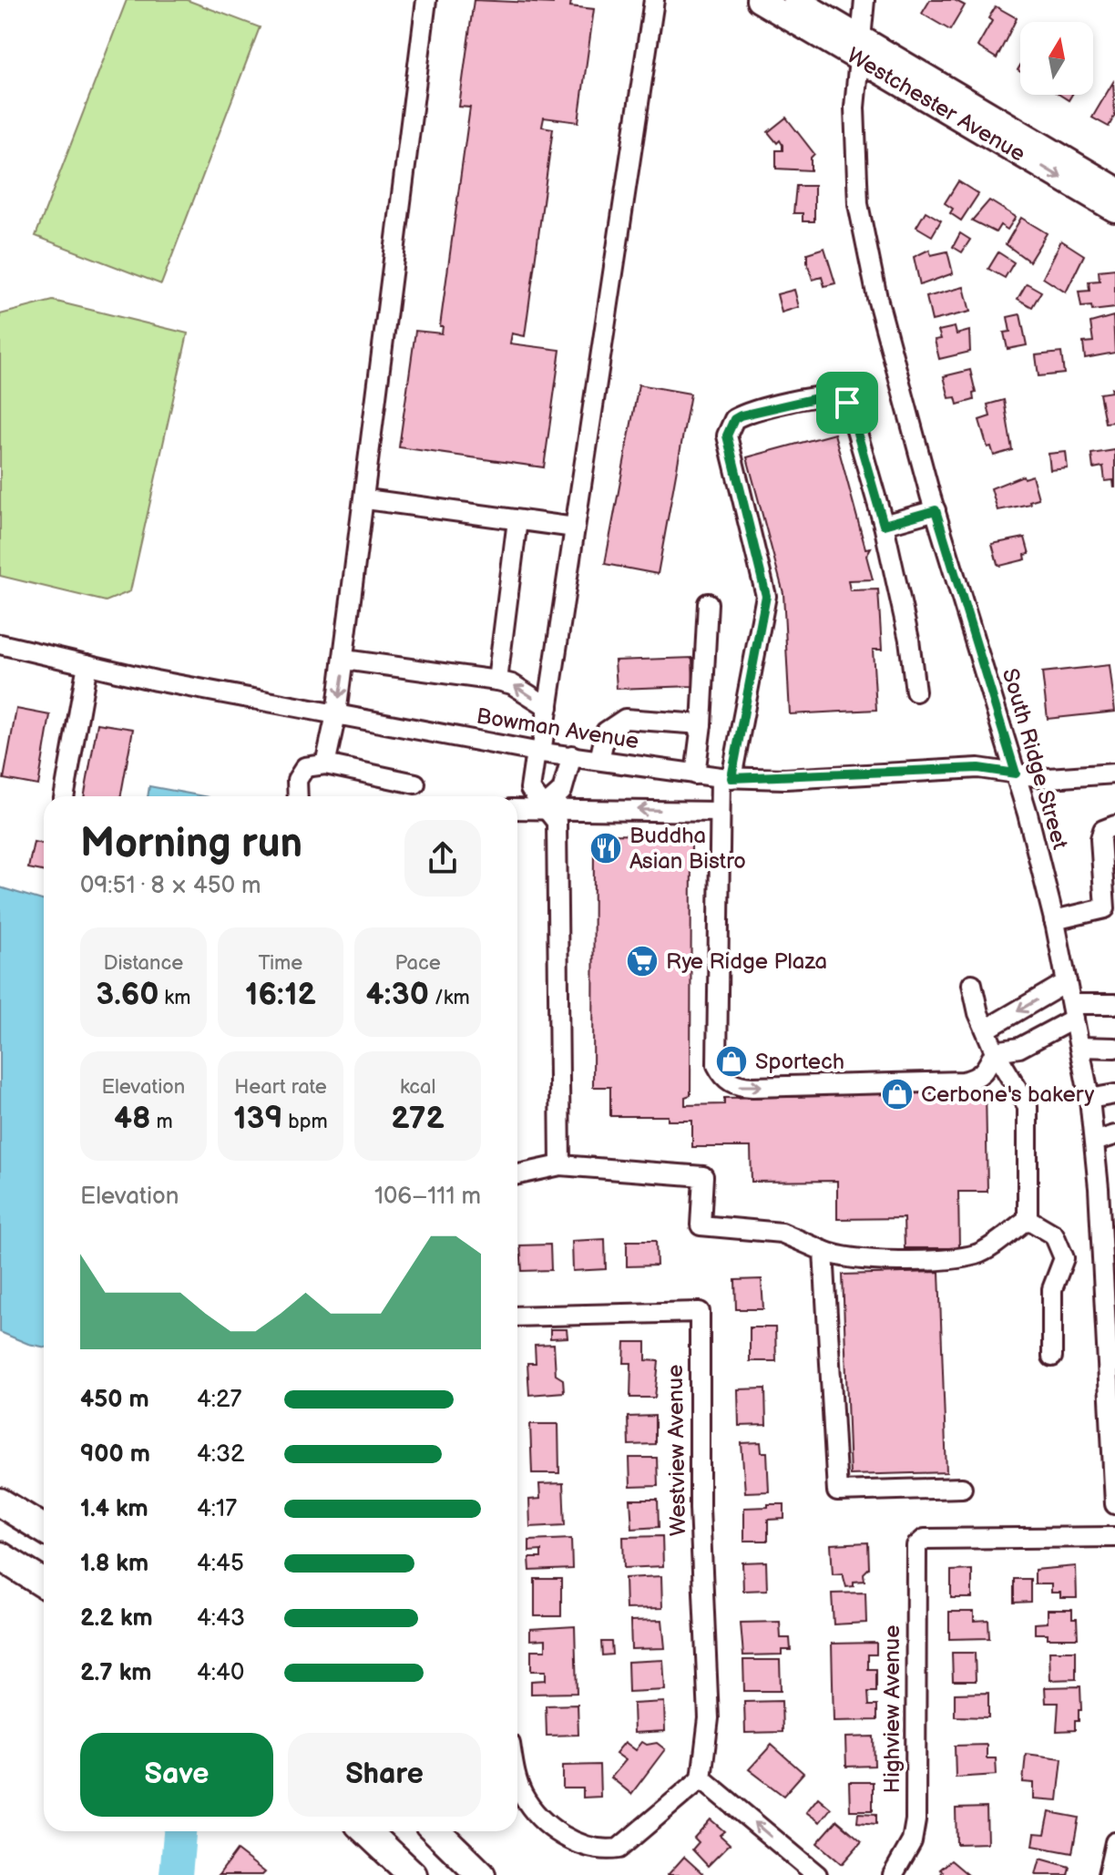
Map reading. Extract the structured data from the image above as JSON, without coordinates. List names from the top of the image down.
{
  "streets": {
    "main road": ["Westchester Avenue"],
    "street": [
      "Bowman Avenue",
      "South Ridge Street",
      "Westview Avenue",
      "Highview Avenue"
    ]
  },
  "crossings": [
    ["Westchester Avenue", "South Ridge Street"],
    ["Bowman Avenue", "South Ridge Street"]
  ],
  "places": {
    "restaurant": ["Buddha Asian Bistro"],
    "supermarket": ["Rye Ridge Plaza"],
    "shop": ["Sportech", "Cerbone's bakery"]
  },
  "north": "top",
  "page": {
    "heading": ["Morning run", "09:51 · 8 × 450 m"],
    "stats": [
      ["Distance", "3.60 km"],
      ["Time", "16:12"],
      ["Pace", "4:30 /km"],
      ["Elevation", "48 m"],
      ["Heart rate", "139 bpm"],
      ["kcal", "272"]
    ],
    "chart": ["Elevation", "106–111 m"],
    "list": [
      {
        "name": "450 m",
        "note": "4:27"
      },
      {
        "name": "900 m",
        "note": "4:32"
      },
      {
        "name": "1.4 km",
        "note": "4:17"
      },
      {
        "name": "1.8 km",
        "note": "4:45"
      },
      {
        "name": "2.2 km",
        "note": "4:43"
      },
      {
        "name": "2.7 km",
        "note": "4:40"
      }
    ],
    "buttons": ["Save", "Share"]
  }
}
